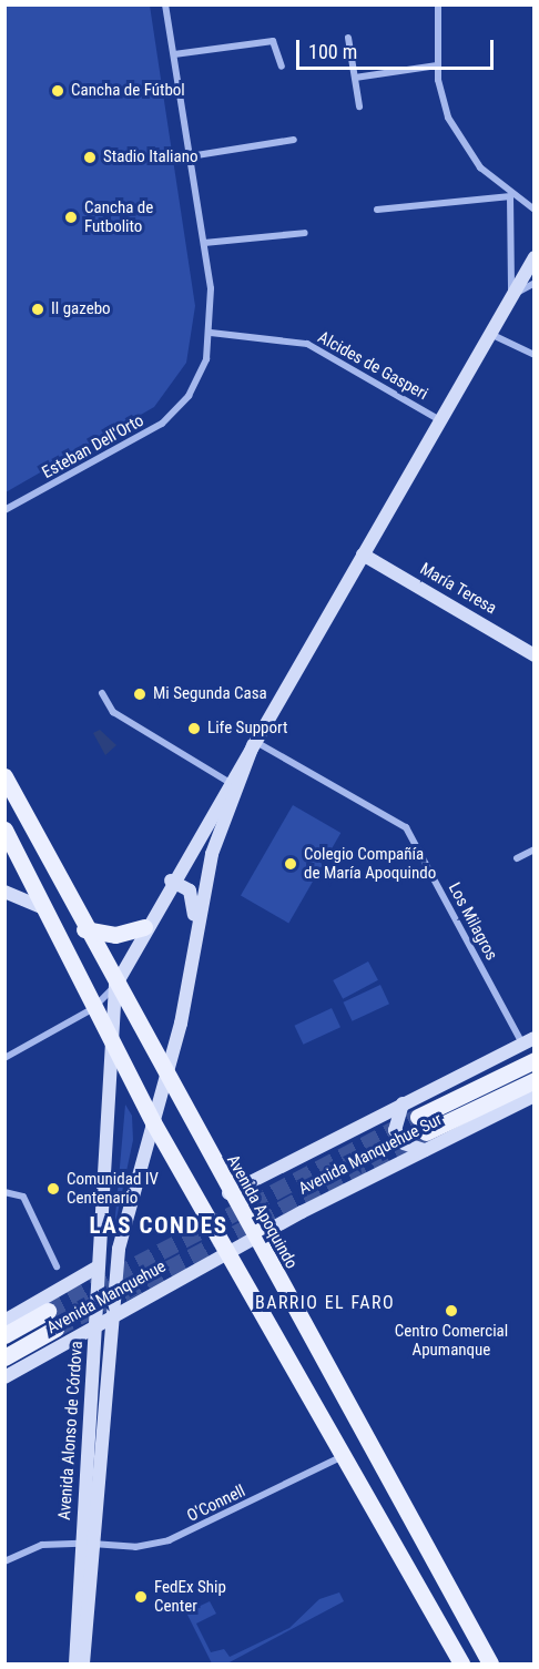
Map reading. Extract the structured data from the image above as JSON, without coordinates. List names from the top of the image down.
{
  "streets": {
    "main road": [
      "María Teresa",
      "Avenida Manquehue Sur",
      "Avenida Apoquindo",
      "Avenida Manquehue",
      "Avenida Alonso de Córdova"
    ],
    "street": [
      "Alcides de Gasperi",
      "Esteban Dell'Orto",
      "Los Milagros",
      "O'Connell"
    ]
  },
  "crossings": [
    ["Alcides de Gasperi", "Esteban Dell'Orto"],
    ["Los Milagros", "Avenida Manquehue Sur"],
    ["Los Milagros", "Avenida Alonso de Córdova"],
    ["Avenida Manquehue Sur", "Avenida Apoquindo"],
    ["Avenida Manquehue Sur", "Avenida Manquehue"],
    ["Avenida Apoquindo", "Avenida Alonso de Córdova"],
    ["Avenida Manquehue", "Avenida Alonso de Córdova"],
    ["Avenida Alonso de Córdova", "O'Connell"]
  ],
  "districts": ["LAS CONDES", "BARRIO EL FARO"],
  "places": [
    "Cancha de Fútbol",
    "Stadio Italiano",
    "Cancha de Futbolito",
    "Il gazebo",
    "Mi Segunda Casa",
    "Life Support",
    "Colegio Compañía de María Apoquindo",
    "Comunidad IV Centenario",
    "Centro Comercial Apumanque",
    "FedEx Ship Center"
  ],
  "scale_bar": "100 m"
}
